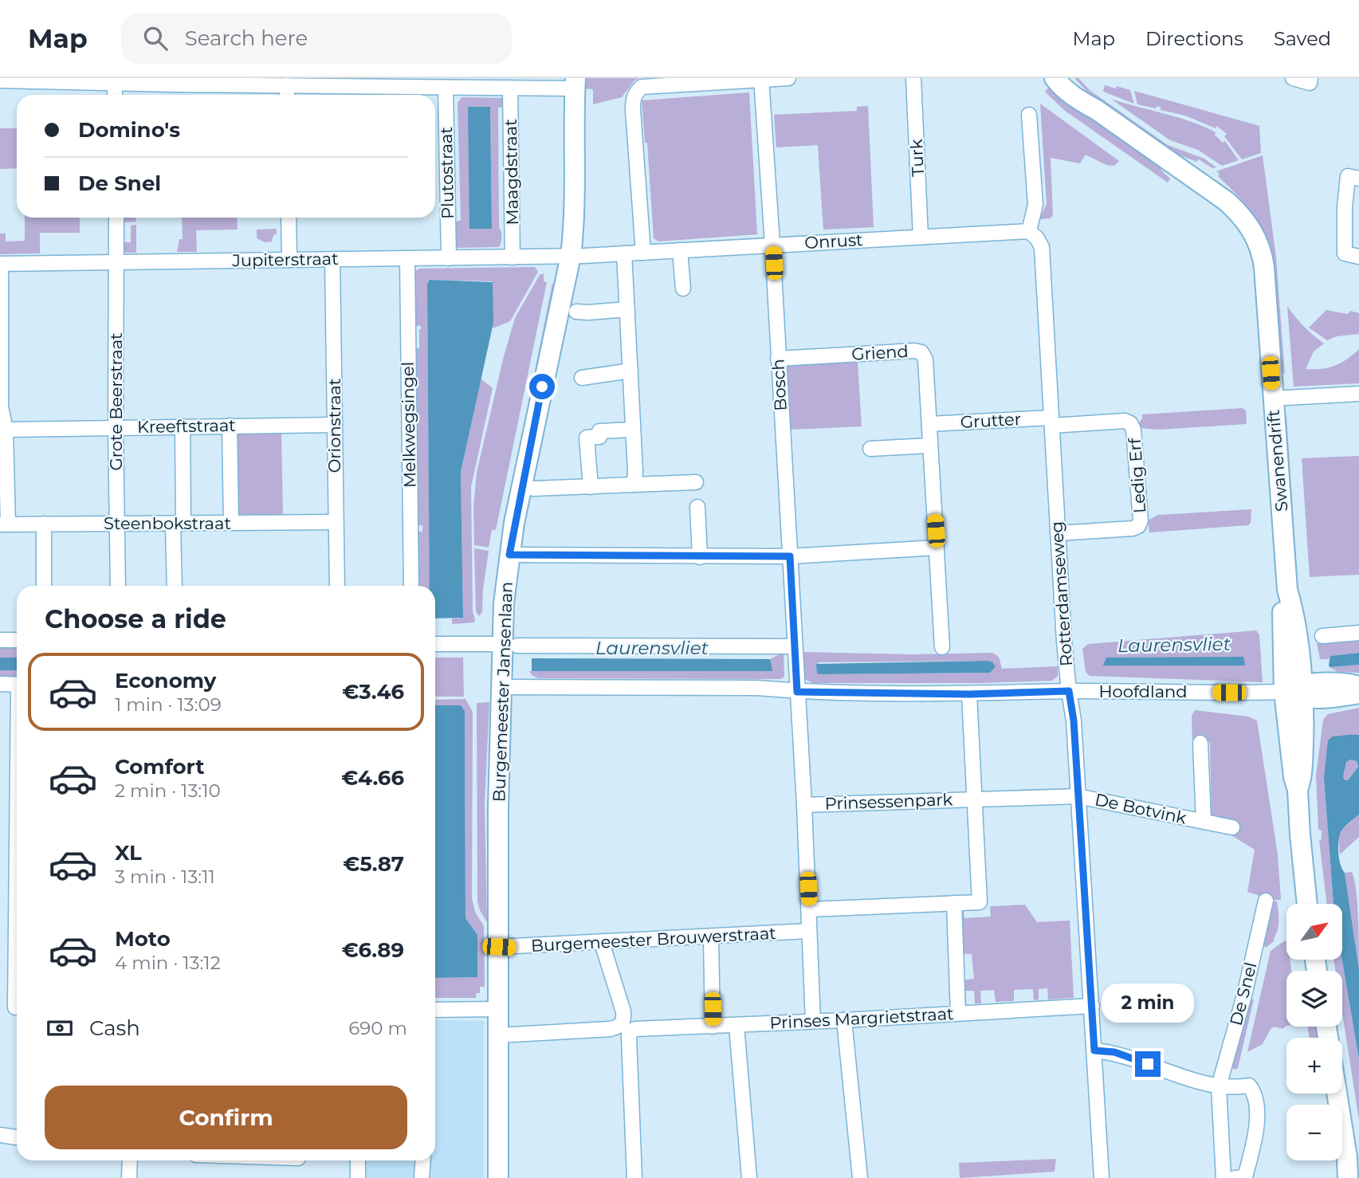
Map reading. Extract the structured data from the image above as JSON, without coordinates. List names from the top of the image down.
{
  "streets": {
    "street": [
      "Turk",
      "Maagdstraat",
      "Plutostraat",
      "Onrust",
      "Jupiterstraat",
      "Griend",
      "Bosch",
      "Grote Beerstraat",
      "Grutter",
      "Melkwegsingel",
      "Orionstraat",
      "Kreeftstraat",
      "Swanendrift",
      "Ledig Erf",
      "Steenbokstraat",
      "Rotterdamseweg",
      "Burgemeester Jansenlaan",
      "Hoofdland",
      "Prinsessenpark",
      "De Botvink",
      "Burgemeester Brouwerstraat",
      "De Snel",
      "Prinses Margrietstraat"
    ]
  },
  "crossings": [
    ["Turk", "Onrust"],
    ["Maagdstraat", "Jupiterstraat"],
    ["Plutostraat", "Jupiterstraat"],
    ["Onrust", "Jupiterstraat"],
    ["Onrust", "Bosch"],
    ["Onrust", "Rotterdamseweg"],
    ["Onrust", "Burgemeester Jansenlaan"],
    ["Jupiterstraat", "Grote Beerstraat"],
    ["Jupiterstraat", "Melkwegsingel"],
    ["Jupiterstraat", "Orionstraat"],
    ["Jupiterstraat", "Burgemeester Jansenlaan"],
    ["Griend", "Bosch"],
    ["Griend", "Grutter"],
    ["Bosch", "Prinsessenpark"],
    ["Bosch", "Burgemeester Brouwerstraat"],
    ["Bosch", "Prinses Margrietstraat"],
    ["Grote Beerstraat", "Kreeftstraat"],
    ["Grote Beerstraat", "Steenbokstraat"],
    ["Grutter", "Ledig Erf"],
    ["Grutter", "Rotterdamseweg"],
    ["Orionstraat", "Kreeftstraat"],
    ["Orionstraat", "Steenbokstraat"],
    ["Swanendrift", "Hoofdland"],
    ["Ledig Erf", "Rotterdamseweg"],
    ["Rotterdamseweg", "Hoofdland"],
    ["Rotterdamseweg", "Prinsessenpark"],
    ["Rotterdamseweg", "De Botvink"],
    ["Rotterdamseweg", "Prinses Margrietstraat"],
    ["Burgemeester Jansenlaan", "Burgemeester Brouwerstraat"],
    ["Burgemeester Jansenlaan", "Prinses Margrietstraat"],
    ["Prinsessenpark", "De Botvink"]
  ],
  "water": ["Laurensvliet"],
  "north": "top right",
  "page": {
    "header": "Map",
    "search": "Search here",
    "nav": ["Map", "Directions", "Saved"],
    "banner": ["Domino's", "De Snel"],
    "heading": "Choose a ride",
    "list": [
      {
        "name": "Economy",
        "note": "1 min · 13:09",
        "value": "€3.46"
      },
      {
        "name": "Comfort",
        "note": "2 min · 13:10",
        "value": "€4.66"
      },
      {
        "name": "XL",
        "note": "3 min · 13:11",
        "value": "€5.87"
      },
      {
        "name": "Moto",
        "note": "4 min · 13:12",
        "value": "€6.89"
      }
    ],
    "map_buttons": ["+", "−"],
    "bubble": "2 min",
    "pay": ["Cash", "690 m"],
    "buttons": "Confirm"
  }
}
